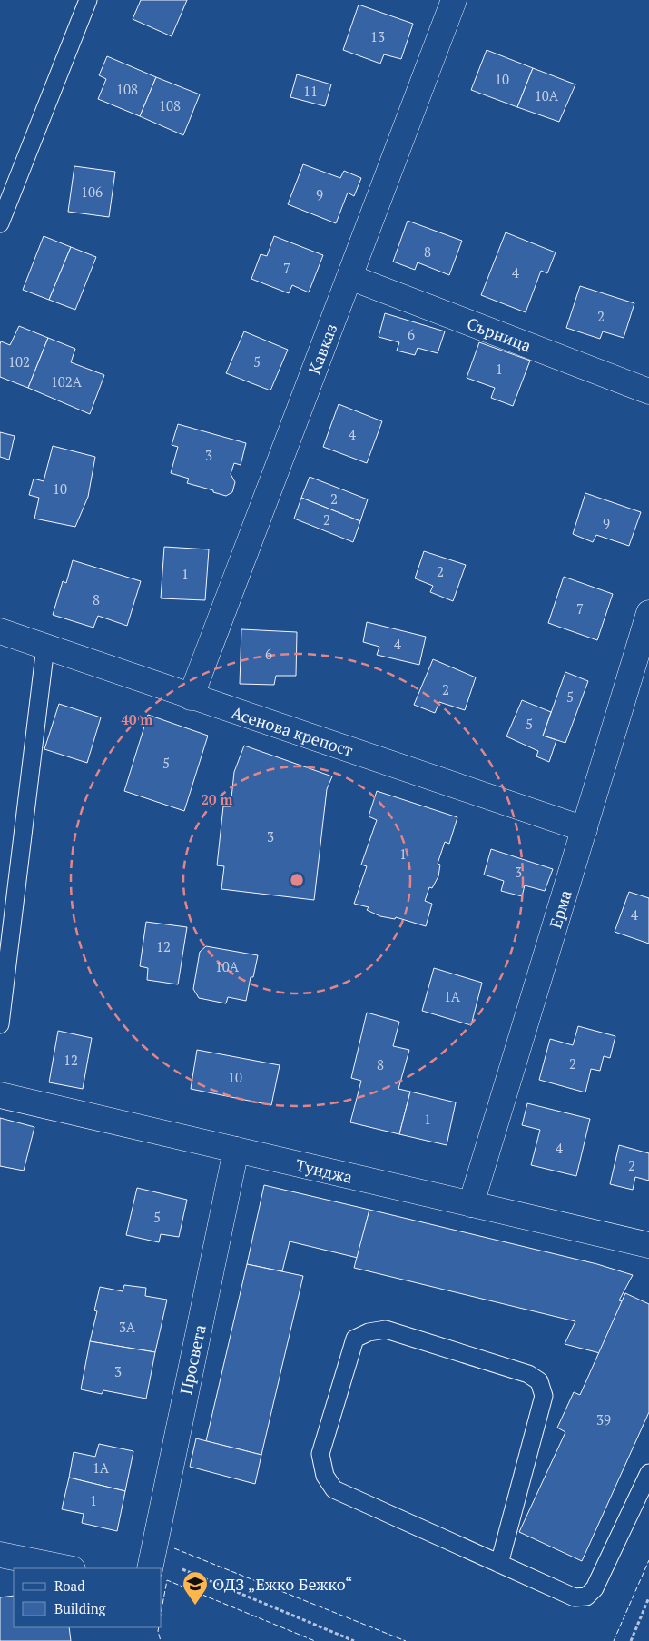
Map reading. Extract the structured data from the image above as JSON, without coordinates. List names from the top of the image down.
{
  "streets": {
    "street": [
      "Сърница",
      "Кавказ",
      "Асенова крепост",
      "Ерма",
      "Тунджа",
      "Просвета"
    ]
  },
  "crossings": [
    ["Сърница", "Кавказ"],
    ["Кавказ", "Асенова крепост"],
    ["Асенова крепост", "Ерма"],
    ["Ерма", "Тунджа"],
    ["Тунджа", "Просвета"]
  ],
  "places": {
    "school or university": ["ОДЗ „Ежко Бежко“"]
  },
  "house_numbers": [
    "13",
    "10",
    "108",
    "11",
    "10А",
    "108",
    "106",
    "9",
    "8",
    "7",
    "4",
    "2",
    "6",
    "102",
    "5",
    "1",
    "102А",
    "4",
    "3",
    "10",
    "2",
    "2",
    "9",
    "2",
    "1",
    "8",
    "7",
    "4",
    "6",
    "2",
    "5",
    "5",
    "5",
    "3",
    "1",
    "3",
    "4",
    "12",
    "10А",
    "1А",
    "12",
    "2",
    "8",
    "10",
    "1",
    "4",
    "2",
    "5",
    "3А",
    "3",
    "39",
    "1А",
    "1"
  ],
  "legend": ["Road", "Building"],
  "rings": ["40 m", "20 m"]
}
